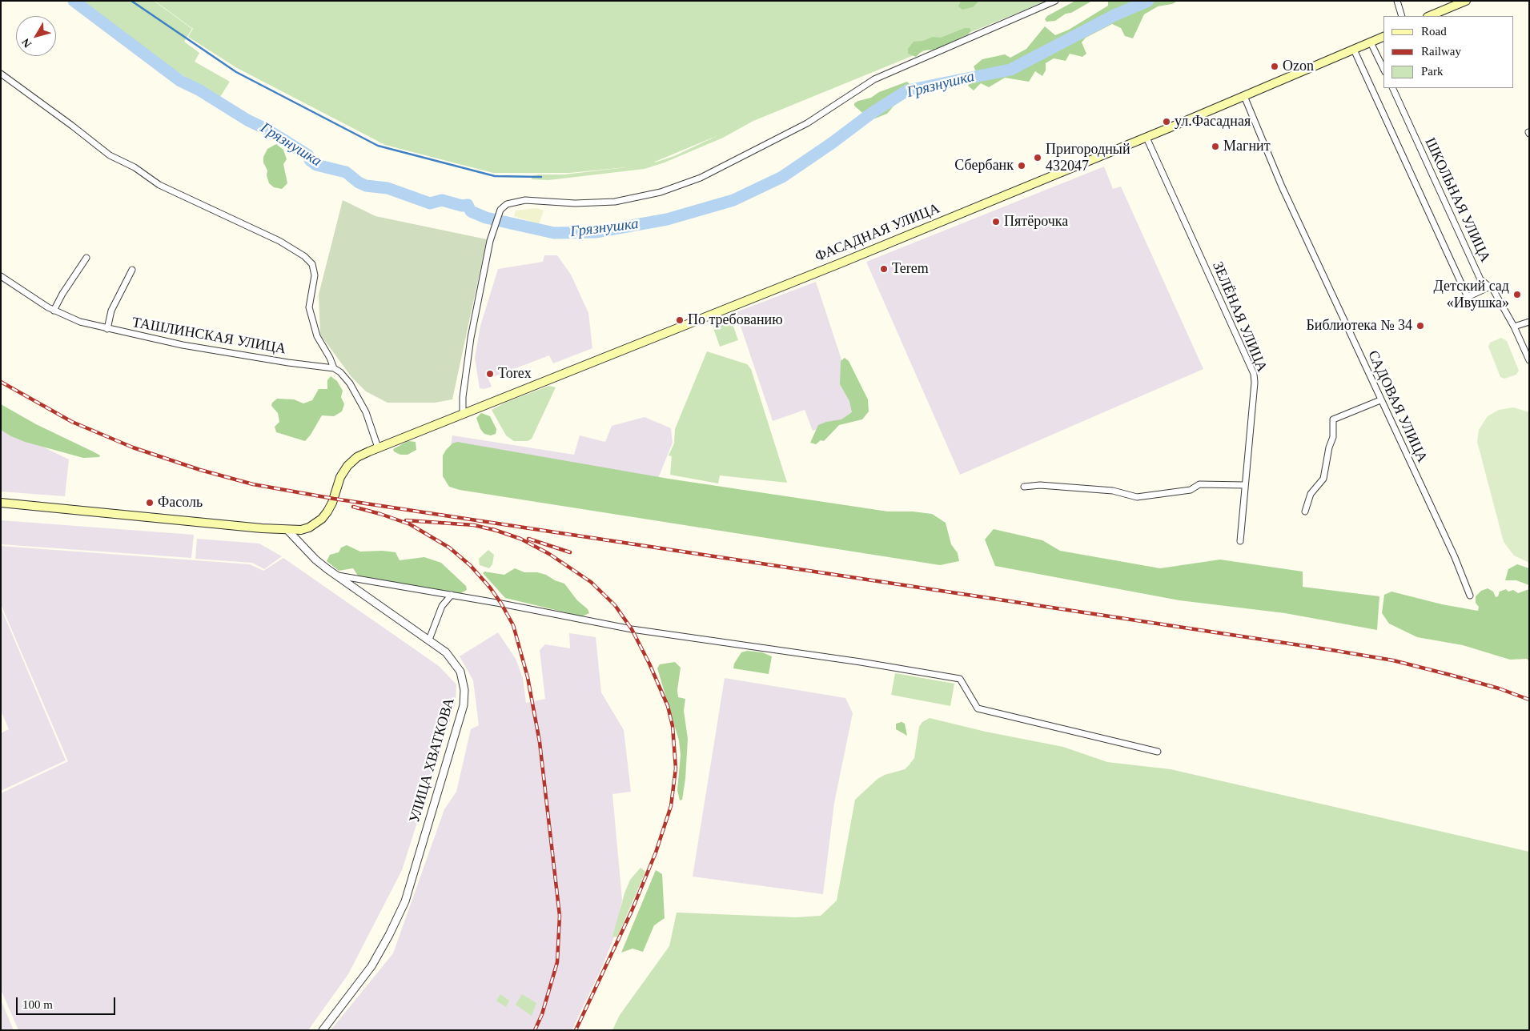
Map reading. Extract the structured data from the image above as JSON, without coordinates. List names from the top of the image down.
{
  "streets": {
    "main road": ["ФАСАДНАЯ УЛИЦА"],
    "street": [
      "ШКОЛЬНАЯ УЛИЦА",
      "ЗЕЛЁНАЯ УЛИЦА",
      "ТАШЛИНСКАЯ УЛИЦА",
      "САДОВАЯ УЛИЦА",
      "УЛИЦА ХВАТКОВА"
    ]
  },
  "crossings": [
    ["ФАСАДНАЯ УЛИЦА", "ЗЕЛЁНАЯ УЛИЦА"],
    ["ФАСАДНАЯ УЛИЦА", "САДОВАЯ УЛИЦА"],
    ["ФАСАДНАЯ УЛИЦА", "УЛИЦА ХВАТКОВА"]
  ],
  "water": ["Грязнушка"],
  "places": [
    "Ozon",
    "ул.Фасадная",
    "Магнит",
    "Пригородный 432047",
    "Сбербанк",
    "Пятёрочка",
    "Terem",
    "Детский сад «Ивушка»",
    "По требованию",
    "Библиотека № 34",
    "Torex",
    "Фасоль"
  ],
  "legend": ["Road", "Railway", "Park"],
  "scale_bar": "100 m",
  "north": "bottom left"
}
